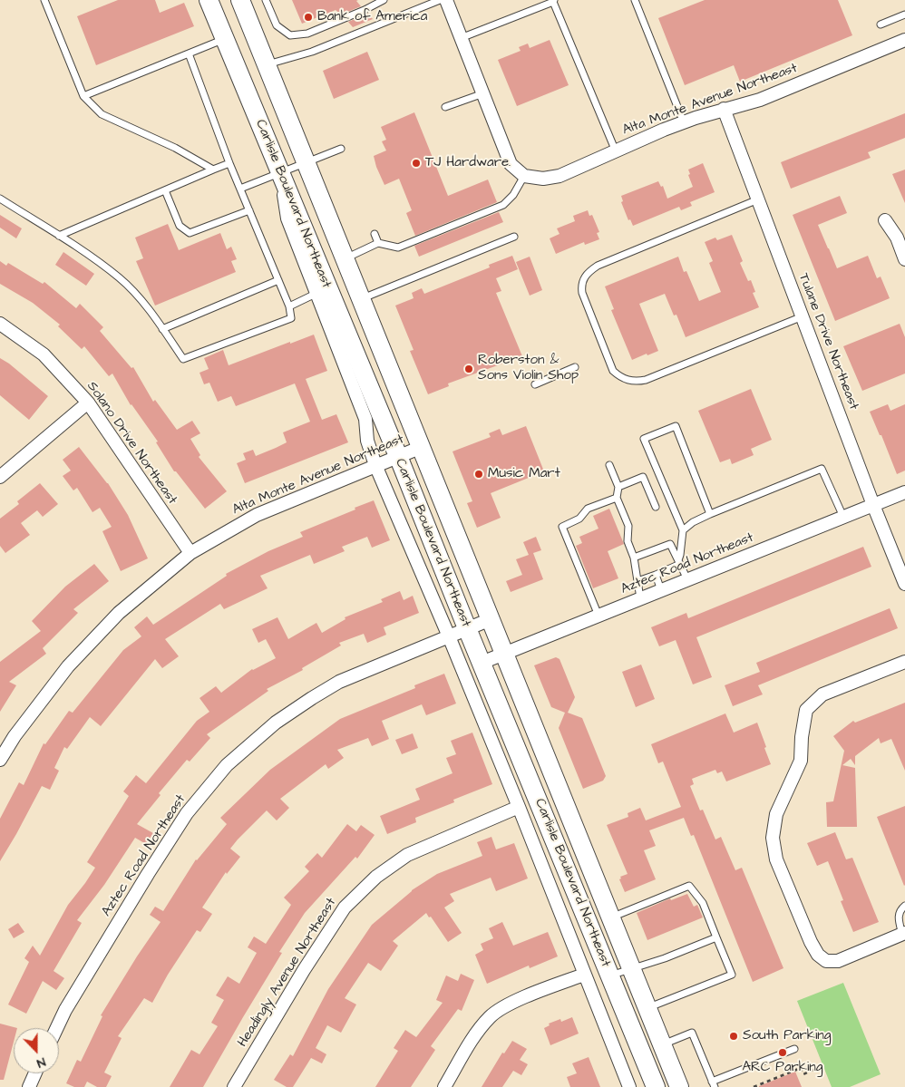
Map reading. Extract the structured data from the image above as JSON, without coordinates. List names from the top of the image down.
{
  "streets": {
    "main road": ["Carlisle Boulevard Northeast"],
    "street": [
      "Alta Monte Avenue Northeast",
      "Tulane Drive Northeast",
      "Solano Drive Northeast",
      "Aztec Road Northeast",
      "Headingly Avenue Northeast"
    ]
  },
  "crossings": [
    ["Alta Monte Avenue Northeast", "Carlisle Boulevard Northeast"],
    ["Alta Monte Avenue Northeast", "Tulane Drive Northeast"],
    ["Alta Monte Avenue Northeast", "Solano Drive Northeast"],
    ["Carlisle Boulevard Northeast", "Aztec Road Northeast"],
    ["Tulane Drive Northeast", "Aztec Road Northeast"]
  ],
  "places": [
    "Bank of America",
    "TJ Hardware.",
    "Roberston & Sons Violin Shop",
    "Music Mart",
    "South Parking",
    "ARC Parking"
  ],
  "north": "bottom"
}
